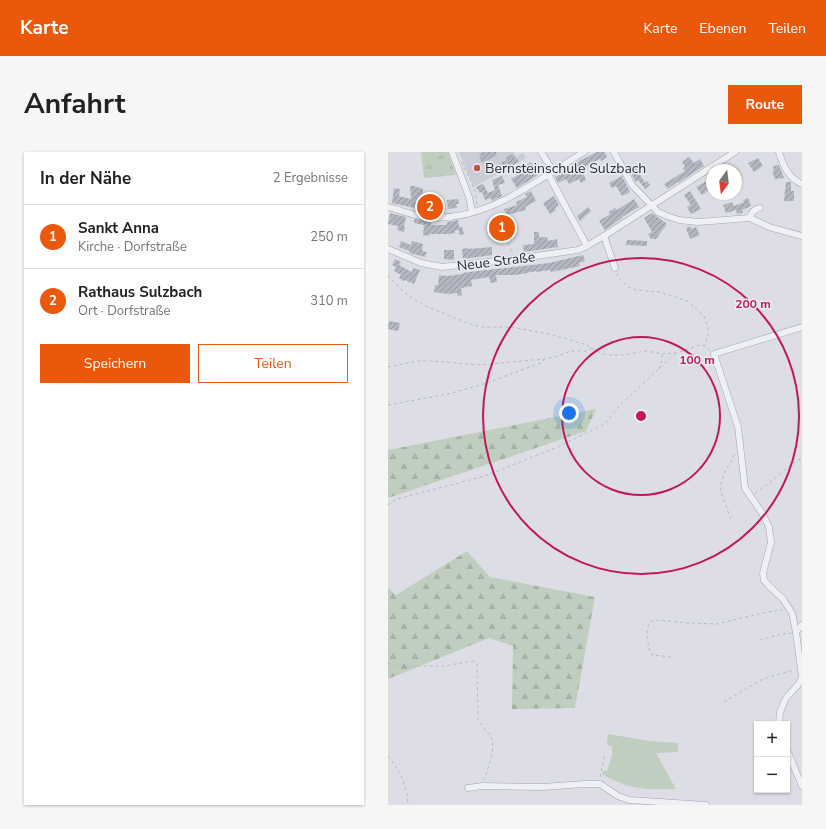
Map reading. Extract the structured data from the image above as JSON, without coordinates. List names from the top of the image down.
{
  "streets": {
    "street": ["Neue Straße"]
  },
  "places": ["Bernsteinschule Sulzbach"],
  "north": "bottom",
  "page": {
    "header": "Karte",
    "nav": ["Karte", "Ebenen", "Teilen"],
    "title": "Anfahrt",
    "buttons": [
      "Route",
      ["Speichern", "Teilen"]
    ],
    "heading": ["In der Nähe", "2 Ergebnisse"],
    "pins": ["2", "1"],
    "list": [
      {
        "mark": "1",
        "name": "Sankt Anna",
        "note": "Kirche · Dorfstraße",
        "value": "250 m"
      },
      {
        "mark": "2",
        "name": "Rathaus Sulzbach",
        "note": "Ort · Dorfstraße",
        "value": "310 m"
      }
    ],
    "map_buttons": ["+", "−"]
  },
  "rings": ["200 m", "100 m"]
}
